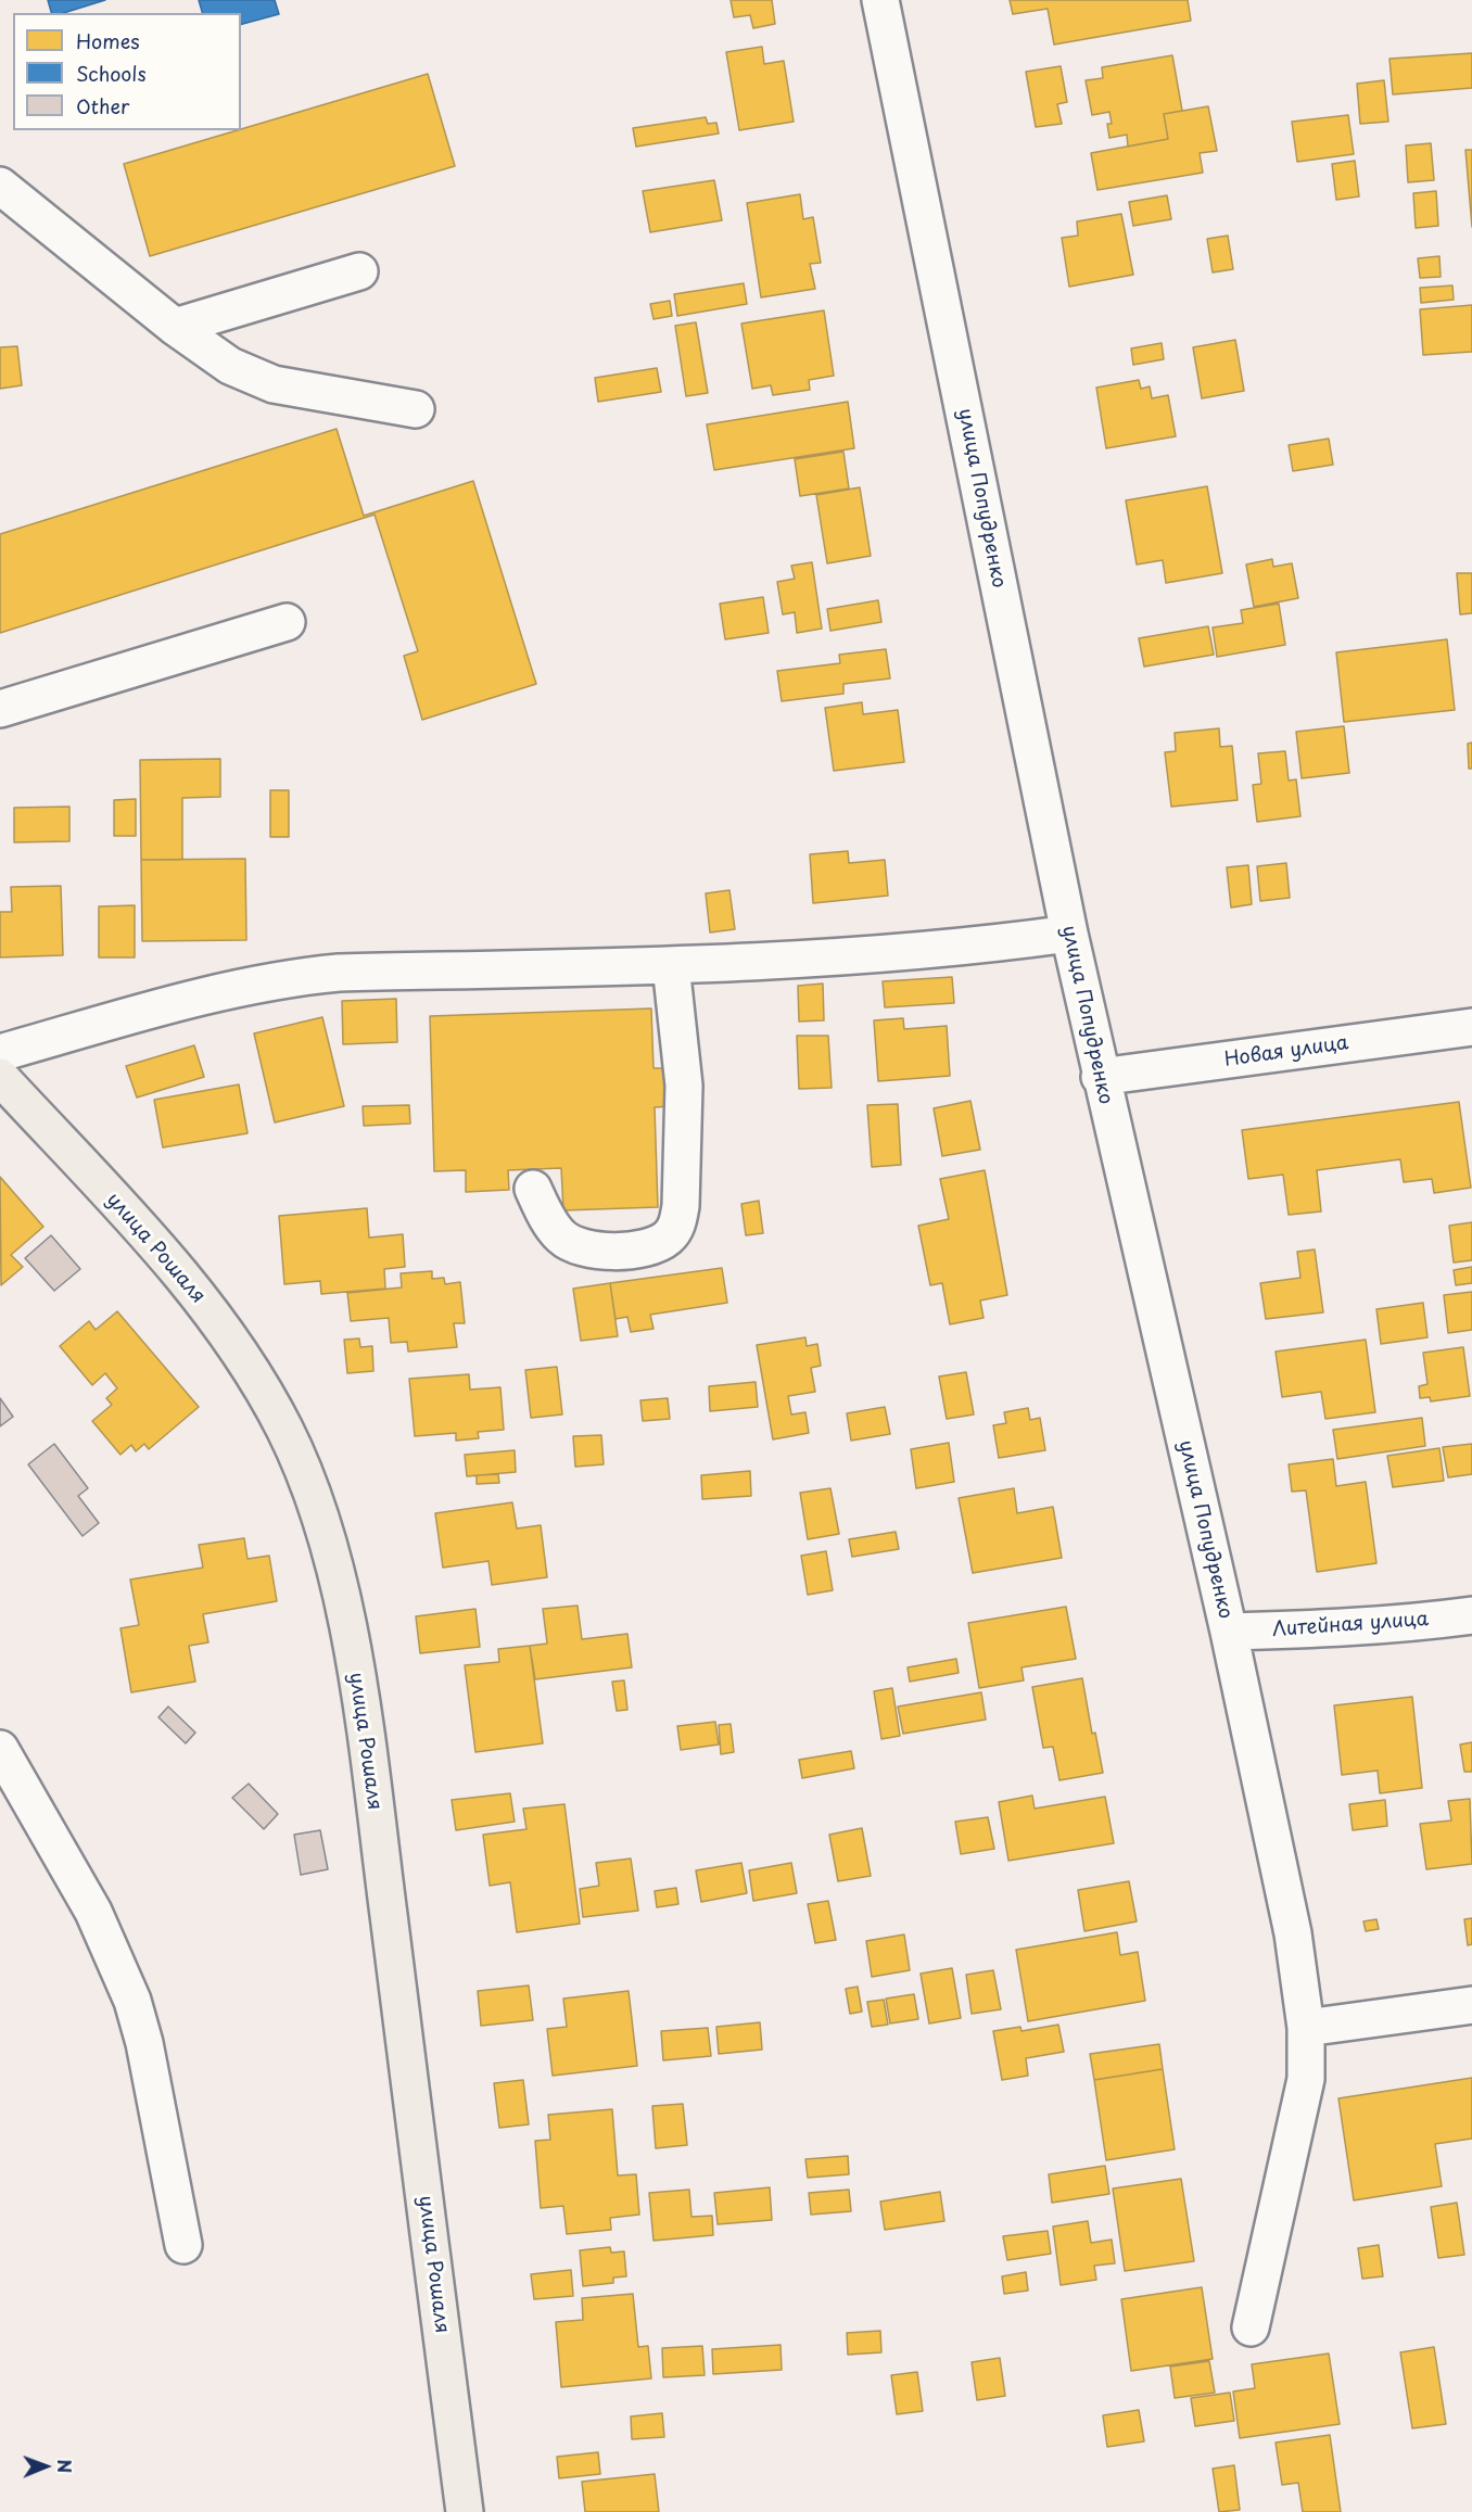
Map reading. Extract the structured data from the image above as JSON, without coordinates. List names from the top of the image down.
{
  "streets": {
    "main road": ["улица Рошаля"],
    "street": ["улица Попудренко", "Новая улица", "Литейная улица"]
  },
  "crossings": [
    ["улица Попудренко", "Новая улица"],
    ["улица Попудренко", "Литейная улица"]
  ],
  "legend": ["Homes", "Schools", "Other"],
  "north": "right"
}
